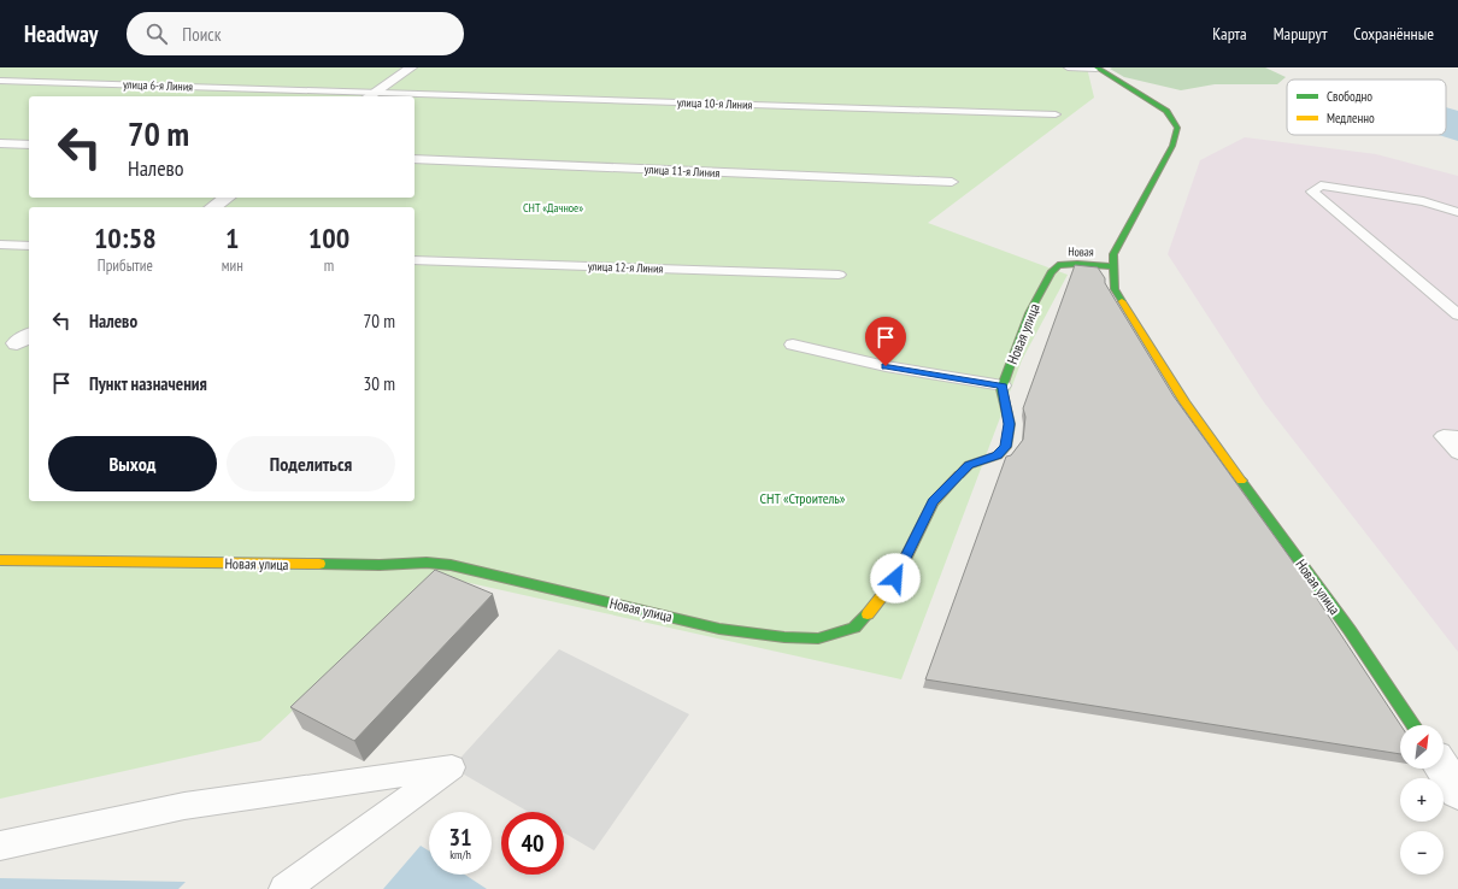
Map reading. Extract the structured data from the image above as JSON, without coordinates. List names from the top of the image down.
{
  "streets": {
    "street": ["Новая", "Новая улица"],
    "lane": [
      "улица 6-я Линия",
      "улица 10-я Линия",
      "улица 11-я Линия",
      "улица 12-я Линия"
    ]
  },
  "crossings": [
    ["улица 6-я Линия", "улица 10-я Линия"],
    ["Новая", "Новая улица"]
  ],
  "parks": ["СНТ «Дачное»", "СНТ «Строитель»"],
  "legend": ["Свободно", "Медленно"],
  "north": "top right",
  "page": {
    "header": "Headway",
    "search": "Поиск",
    "nav": ["Карта", "Маршрут", "Сохранённые"],
    "turn": ["70 m", "Налево"],
    "eta": [
      "10:58",
      "Прибытие",
      "1",
      "мин",
      "100",
      "m"
    ],
    "list": [
      {
        "name": "Налево",
        "value": "70 m"
      },
      {
        "name": "Пункт назначения",
        "value": "30 m"
      }
    ],
    "buttons": ["Выход", "Поделиться"],
    "map_buttons": ["+", "−"],
    "speed": "31 km/h",
    "limit": "40"
  }
}
